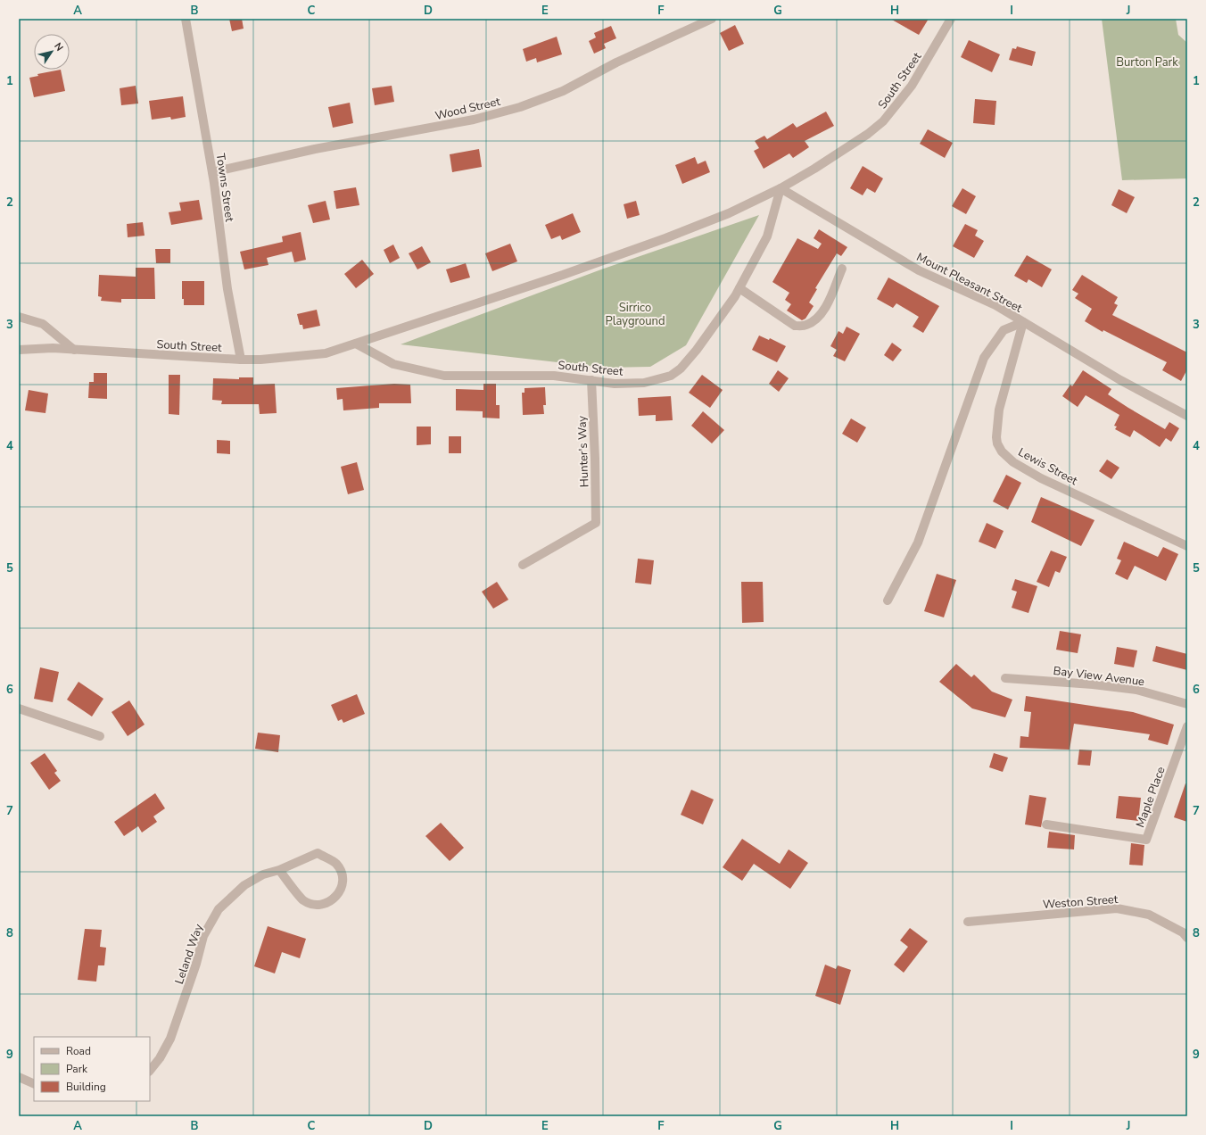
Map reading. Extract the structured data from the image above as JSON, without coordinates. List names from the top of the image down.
{
  "streets": {
    "street": [
      "South Street",
      "Wood Street",
      "Towns Street",
      "Mount Pleasant Street",
      "Hunter's Way",
      "Lewis Street",
      "Bay View Avenue",
      "Maple Place",
      "Weston Street",
      "Leland Way"
    ]
  },
  "crossings": [
    ["South Street", "Towns Street"],
    ["South Street", "Mount Pleasant Street"],
    ["South Street", "Hunter's Way"],
    ["Wood Street", "Towns Street"],
    ["Mount Pleasant Street", "Lewis Street"]
  ],
  "parks": ["Burton Park", "Sirrico Playground"],
  "legend": ["Road", "Park", "Building"],
  "north": "top right",
  "grid": {
    "columns": [
      "A",
      "B",
      "C",
      "D",
      "E",
      "F",
      "G",
      "H",
      "I",
      "J"
    ],
    "rows": [
      "1",
      "2",
      "3",
      "4",
      "5",
      "6",
      "7",
      "8",
      "9"
    ]
  }
}
